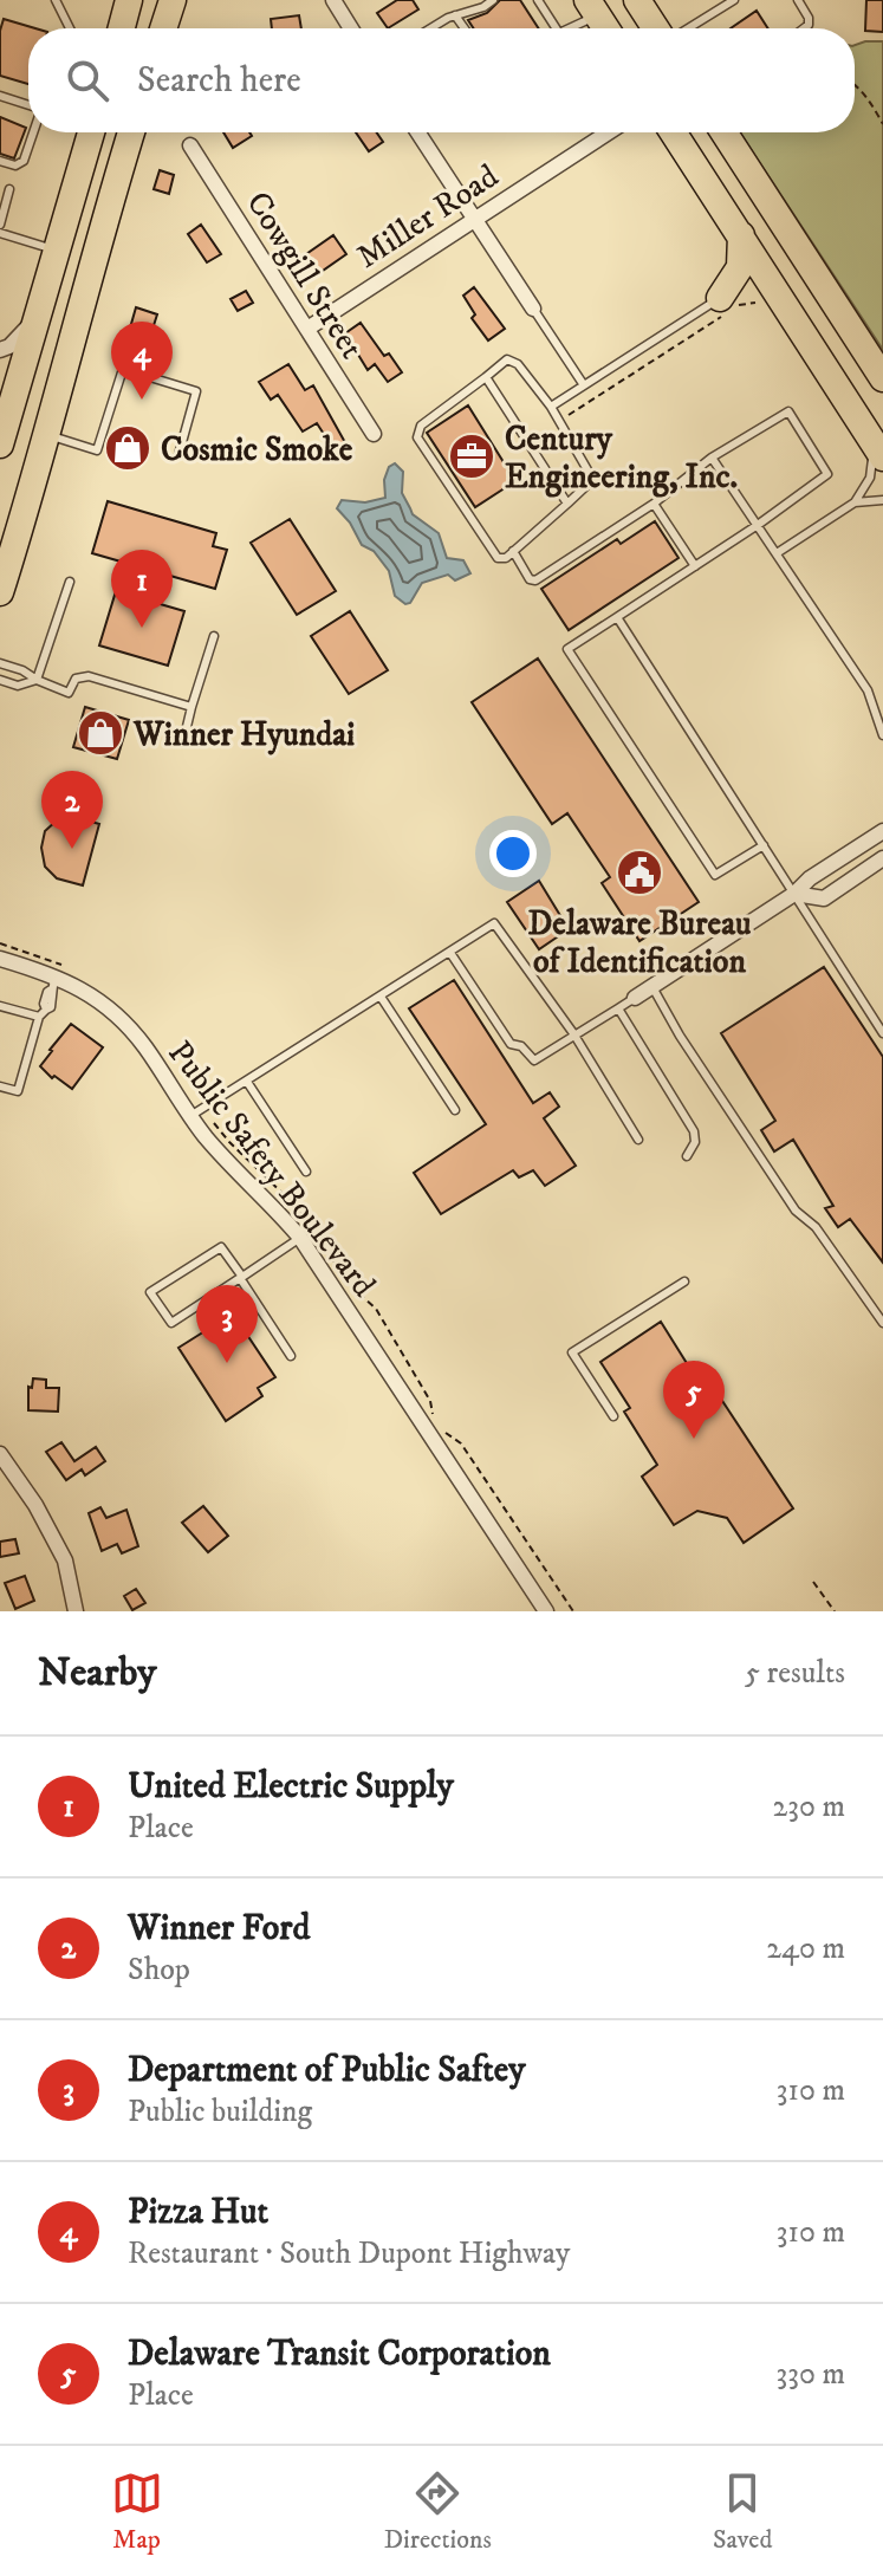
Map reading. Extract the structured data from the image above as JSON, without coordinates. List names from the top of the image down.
{
  "streets": {
    "street": ["Miller Road", "Cowgill Street", "Public Safety Boulevard"]
  },
  "crossings": [
    ["Miller Road", "Cowgill Street"]
  ],
  "places": {
    "shop": ["Cosmic Smoke", "Winner Hyundai"],
    "office": ["Century Engineering, Inc."],
    "public building": ["Delaware Bureau of Identification"]
  },
  "page": {
    "search": "Search here",
    "pins": [
      "4",
      "1",
      "2",
      "3",
      "5"
    ],
    "heading": ["Nearby", "5 results"],
    "list": [
      {
        "mark": "1",
        "name": "United Electric Supply",
        "note": "Place",
        "value": "230 m"
      },
      {
        "mark": "2",
        "name": "Winner Ford",
        "note": "Shop",
        "value": "240 m"
      },
      {
        "mark": "3",
        "name": "Department of Public Saftey",
        "note": "Public building",
        "value": "310 m"
      },
      {
        "mark": "4",
        "name": "Pizza Hut",
        "note": "Restaurant · South Dupont Highway",
        "value": "310 m"
      },
      {
        "mark": "5",
        "name": "Delaware Transit Corporation",
        "note": "Place",
        "value": "330 m"
      }
    ],
    "nav": ["Map", "Directions", "Saved"]
  }
}
